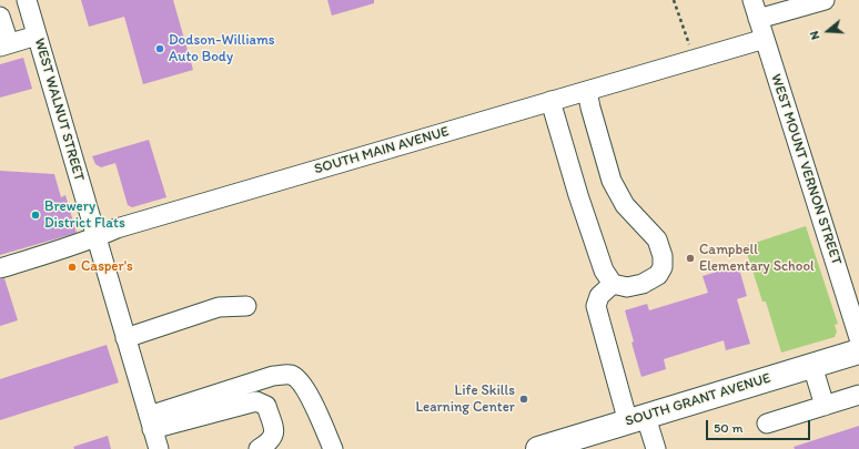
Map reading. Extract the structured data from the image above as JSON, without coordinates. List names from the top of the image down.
{
  "streets": {
    "main road": ["SOUTH GRANT AVENUE"],
    "street": ["WEST WALNUT STREET", "SOUTH MAIN AVENUE", "WEST MOUNT VERNON STREET"]
  },
  "crossings": [
    ["WEST WALNUT STREET", "SOUTH MAIN AVENUE"],
    ["SOUTH MAIN AVENUE", "WEST MOUNT VERNON STREET"]
  ],
  "places": [
    "Dodson-Williams Auto Body",
    "Brewery District Flats",
    "Campbell Elementary School",
    "Casper's",
    "Life Skills Learning Center"
  ],
  "scale_bar": "50 m",
  "north": "left"
}
